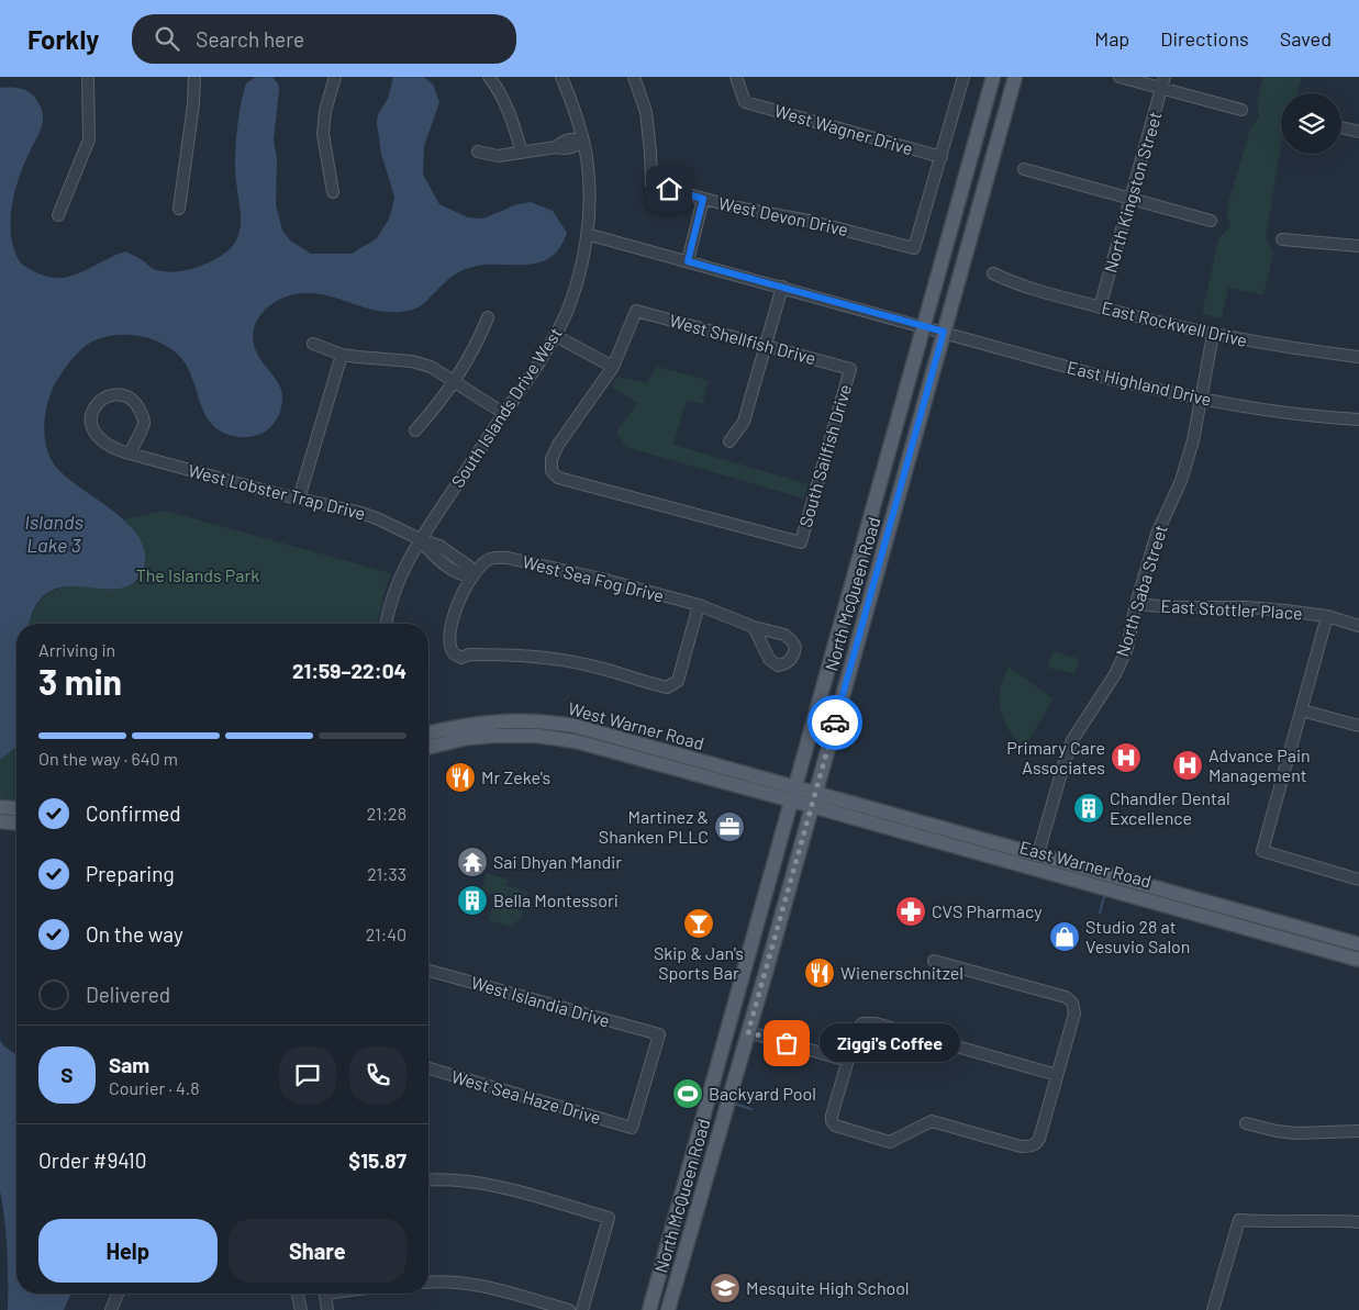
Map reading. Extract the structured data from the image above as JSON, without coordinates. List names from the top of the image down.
{
  "streets": {
    "main road": ["North McQueen Road", "West Warner Road", "East Warner Road"],
    "street": [
      "West Wagner Drive",
      "North Kingston Street",
      "West Devon Drive",
      "East Rockwell Drive",
      "West Shellfish Drive",
      "East Highland Drive",
      "South Islands Drive West",
      "South Sailfish Drive",
      "West Lobster Trap Drive",
      "West Sea Fog Drive",
      "North Saba Street",
      "East Stottler Place",
      "West Islandia Drive",
      "West Sea Haze Drive"
    ]
  },
  "crossings": [
    ["West Wagner Drive", "West Devon Drive"],
    ["North Kingston Street", "East Rockwell Drive"],
    ["East Rockwell Drive", "North Saba Street"],
    ["West Shellfish Drive", "South Sailfish Drive"],
    ["East Highland Drive", "South Islands Drive West"],
    ["East Highland Drive", "North Saba Street"],
    ["East Highland Drive", "North McQueen Road"],
    ["South Islands Drive West", "West Lobster Trap Drive"],
    ["North Saba Street", "East Stottler Place"],
    ["North Saba Street", "East Warner Road"],
    ["North McQueen Road", "West Warner Road"],
    ["North McQueen Road", "East Warner Road"],
    ["West Warner Road", "East Warner Road"],
    ["West Islandia Drive", "West Sea Haze Drive"]
  ],
  "water": ["Islands Lake 3"],
  "parks": ["The Islands Park"],
  "places": {
    "hospital": ["Primary Care Associates", "Advance Pain Management"],
    "restaurant": ["Mr Zeke's", "Wienerschnitzel"],
    "building": ["Chandler Dental Excellence", "Bella Montessori"],
    "office": ["Martinez & Shanken PLLC"],
    "temple": ["Sai Dhyan Mandir"],
    "pharmacy": ["CVS Pharmacy"],
    "bar": ["Skip & Jan's Sports Bar"],
    "shop": ["Studio 28 at Vesuvio Salon"],
    "other": ["Ziggi's Coffee"],
    "sports": ["Backyard Pool"],
    "school or university": ["Mesquite High School"]
  },
  "page": {
    "header": "Forkly",
    "search": "Search here",
    "nav": ["Map", "Directions", "Saved"],
    "heading": ["3 min", "Arriving in", "21:59–22:04"],
    "panel": [
      "Sam",
      "Courier · 4.8",
      "Order #9410",
      "$15.87"
    ],
    "bar": "On the way · 640 m",
    "list": [
      ["Confirmed", "21:28"],
      ["Preparing", "21:33"],
      ["On the way", "21:40"],
      "Delivered"
    ],
    "bubble": "Ziggi's Coffee",
    "round": "S",
    "buttons": ["Help", "Share"]
  }
}
